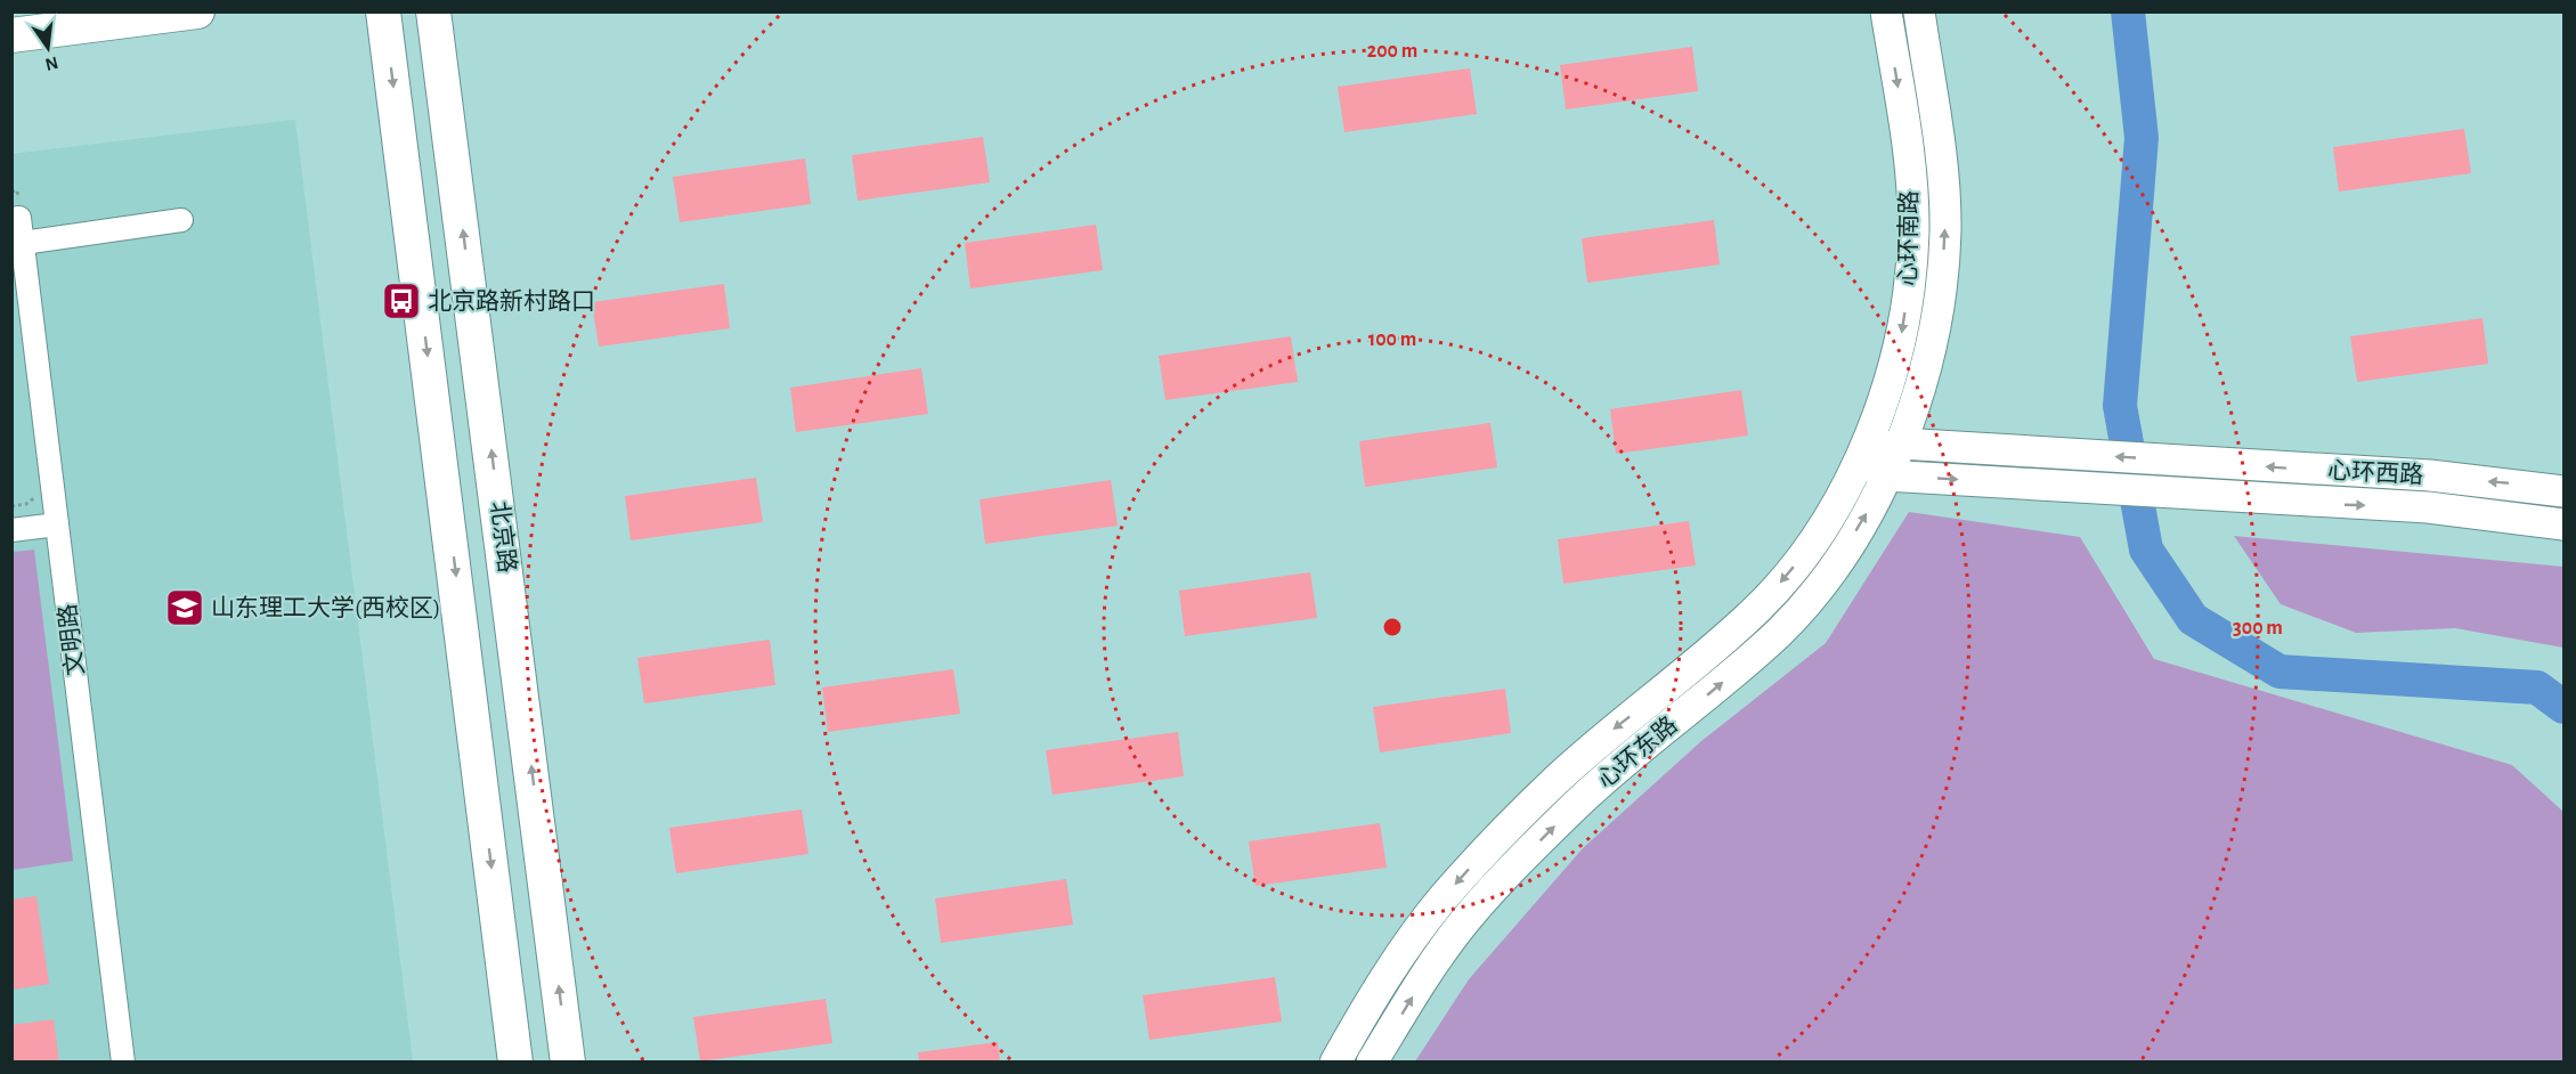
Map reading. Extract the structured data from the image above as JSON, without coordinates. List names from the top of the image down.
{
  "streets": {
    "main road": [
      "心环南路",
      "心环西路",
      "北京路",
      "心环东路"
    ],
    "street": ["文明路"]
  },
  "crossings": [
    ["心环南路", "心环西路"],
    ["心环南路", "心环东路"],
    ["心环西路", "心环东路"]
  ],
  "places": {
    "bus stop": ["北京路新村路口"],
    "school or university": ["山东理工大学(西校区)"]
  },
  "north": "bottom",
  "rings": ["200 m", "100 m", "300 m"]
}
